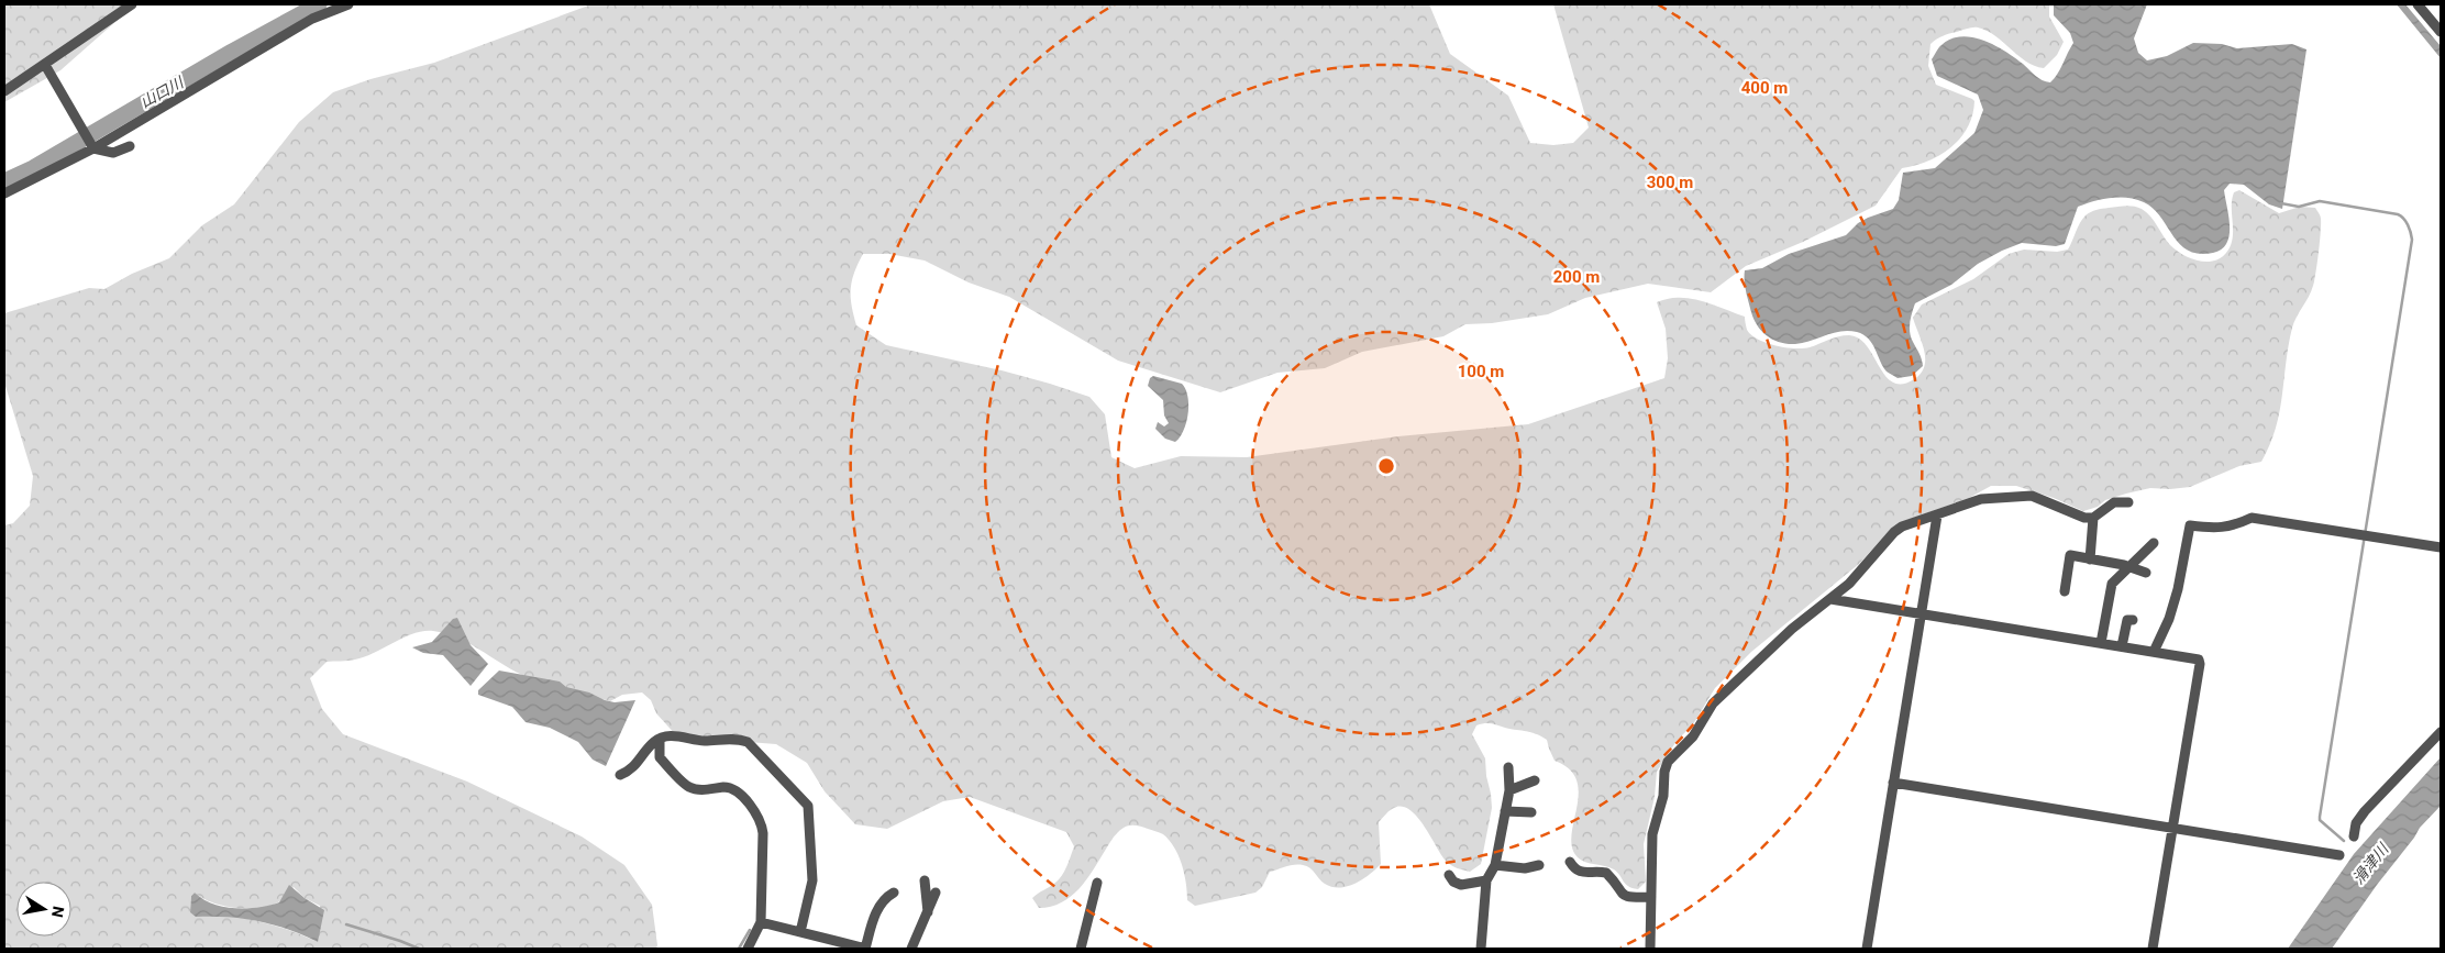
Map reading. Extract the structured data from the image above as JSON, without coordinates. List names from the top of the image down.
{
  "water": ["山口川", "滑津川"],
  "north": "right",
  "rings": [
    "400 m",
    "300 m",
    "200 m",
    "100 m"
  ]
}
